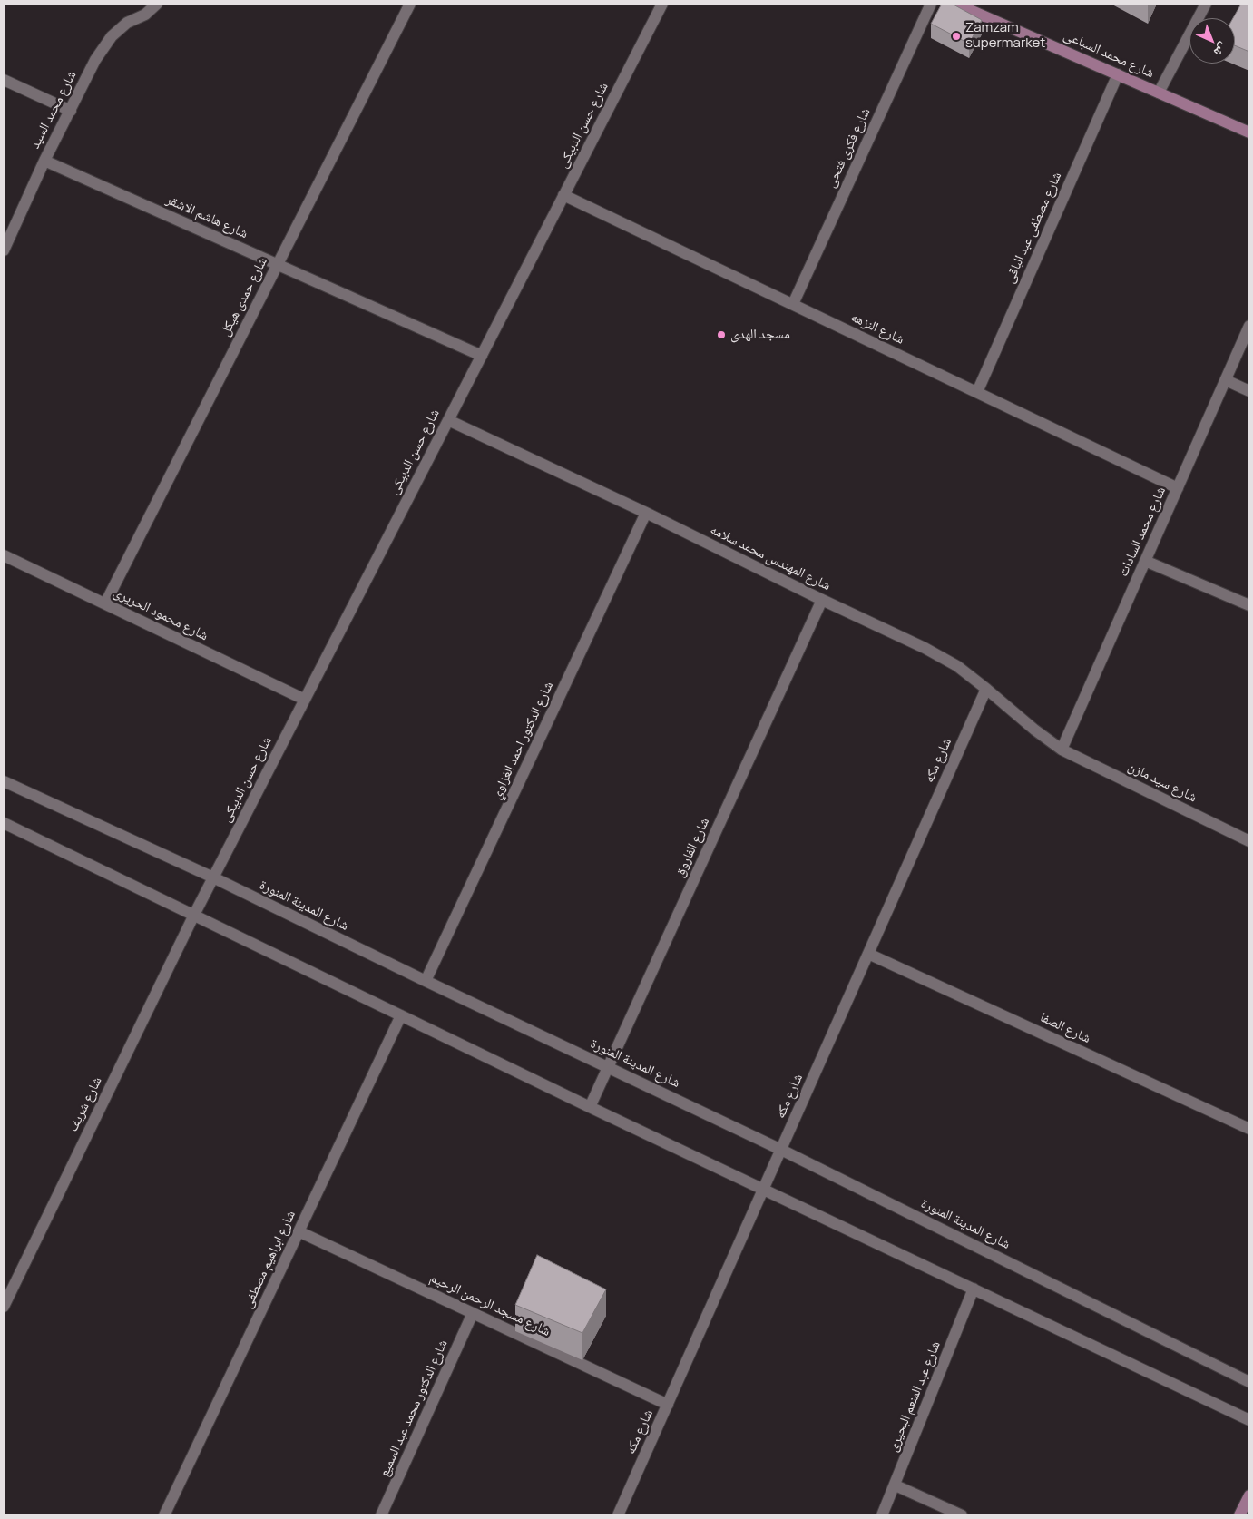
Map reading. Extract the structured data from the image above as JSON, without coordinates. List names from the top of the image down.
{
  "streets": {
    "street": [
      "شارع محمد السباعى",
      "شارع محمد السيد",
      "شارع حسن الدبيكى",
      "شارع فكرى فتحى",
      "شارع هاشم الاشقر",
      "شارع مصطفى عبد الباقى",
      "شارع حمدى هيكل",
      "شارع النزهه",
      "شارع محمد السادات",
      "شارع المهندس محمد سلامه",
      "شارع محمود الحريرى",
      "شارع الدكتور احمد الغزاوي",
      "شارع مكه",
      "شارع سيد مازن",
      "شارع الفاروق",
      "شارع المدينة المنورة",
      "شارع الصفا",
      "شارع شريف",
      "شارع ابراهيم مصطفى",
      "شارع مسجد الرحمن الرحيم",
      "شارع عبد المنعم البحيرى",
      "شارع الدكتور محمد عبد السميع"
    ]
  },
  "crossings": [
    ["شارع محمد السباعى", "شارع مصطفى عبد الباقى"],
    ["شارع محمد السيد", "شارع هاشم الاشقر"],
    ["شارع حسن الدبيكى", "شارع هاشم الاشقر"],
    ["شارع حسن الدبيكى", "شارع النزهه"],
    ["شارع حسن الدبيكى", "شارع المهندس محمد سلامه"],
    ["شارع حسن الدبيكى", "شارع محمود الحريرى"],
    ["شارع حسن الدبيكى", "شارع المدينة المنورة"],
    ["شارع حسن الدبيكى", "شارع شريف"],
    ["شارع فكرى فتحى", "شارع النزهه"],
    ["شارع هاشم الاشقر", "شارع حمدى هيكل"],
    ["شارع مصطفى عبد الباقى", "شارع النزهه"],
    ["شارع حمدى هيكل", "شارع محمود الحريرى"],
    ["شارع النزهه", "شارع محمد السادات"],
    ["شارع محمد السادات", "شارع المهندس محمد سلامه"],
    ["شارع محمد السادات", "شارع سيد مازن"],
    ["شارع المهندس محمد سلامه", "شارع الدكتور احمد الغزاوي"],
    ["شارع المهندس محمد سلامه", "شارع مكه"],
    ["شارع المهندس محمد سلامه", "شارع سيد مازن"],
    ["شارع المهندس محمد سلامه", "شارع الفاروق"],
    ["شارع الدكتور احمد الغزاوي", "شارع المدينة المنورة"],
    ["شارع مكه", "شارع المدينة المنورة"],
    ["شارع مكه", "شارع الصفا"],
    ["شارع مكه", "شارع مسجد الرحمن الرحيم"],
    ["شارع الفاروق", "شارع المدينة المنورة"],
    ["شارع ابراهيم مصطفى", "شارع مسجد الرحمن الرحيم"],
    ["شارع مسجد الرحمن الرحيم", "شارع الدكتور محمد عبد السميع"]
  ],
  "places": ["Zamzam supermarket", "مسجد الهدى"],
  "north": "bottom right"
}
